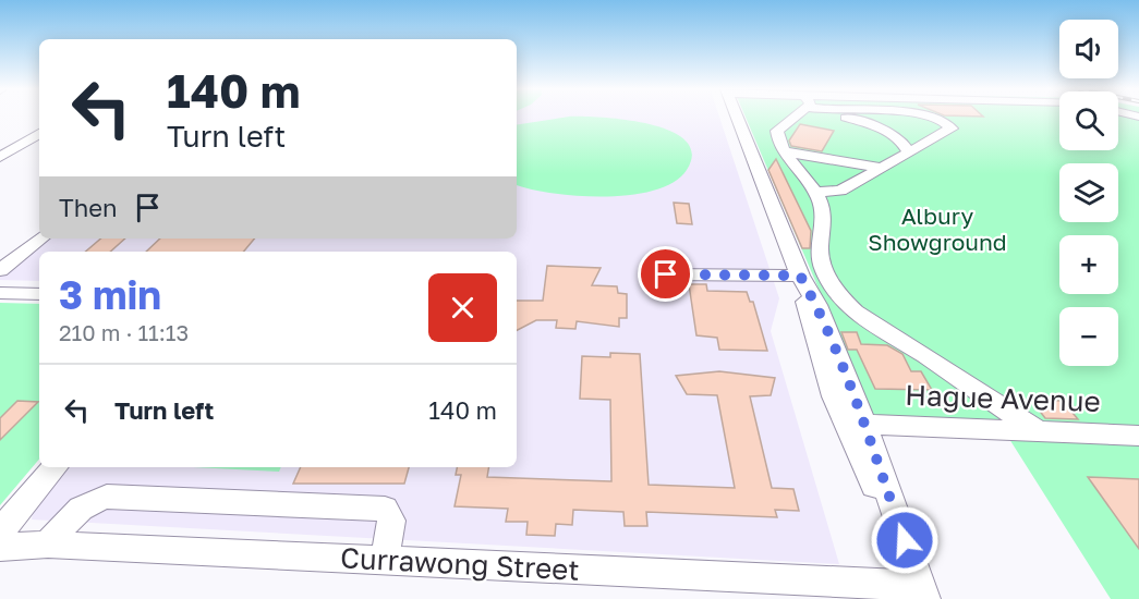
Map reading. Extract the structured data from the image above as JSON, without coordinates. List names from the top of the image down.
{
  "streets": {
    "street": ["Hague Avenue", "Currawong Street"]
  },
  "parks": ["Albury Showground"],
  "page": {
    "map_buttons": ["+", "−"],
    "turn": ["140 m", "Turn left"],
    "then": "Then",
    "heading": ["3 min", "210 m · 11:13"],
    "list": [
      {
        "name": "Turn left",
        "value": "140 m"
      }
    ]
  }
}
